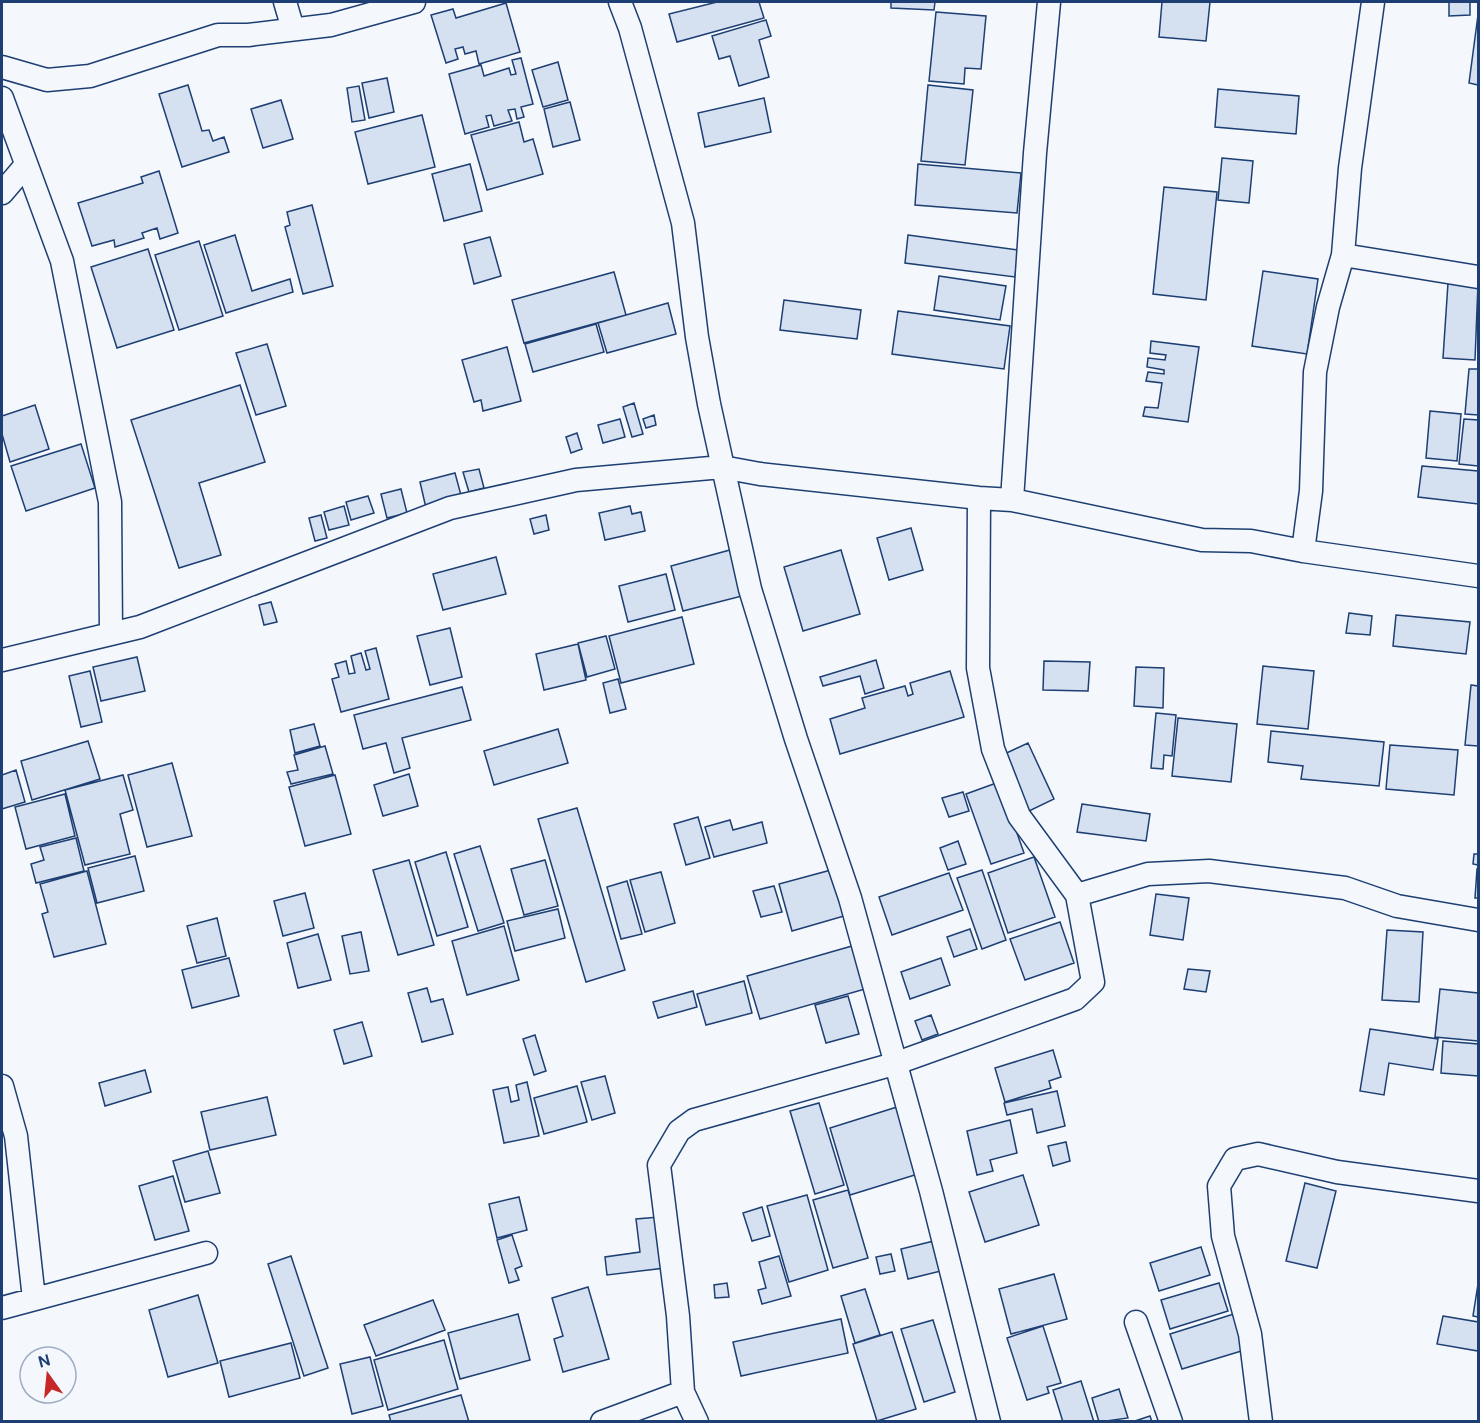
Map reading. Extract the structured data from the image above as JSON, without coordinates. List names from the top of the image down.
{
  "north": "top"
}
